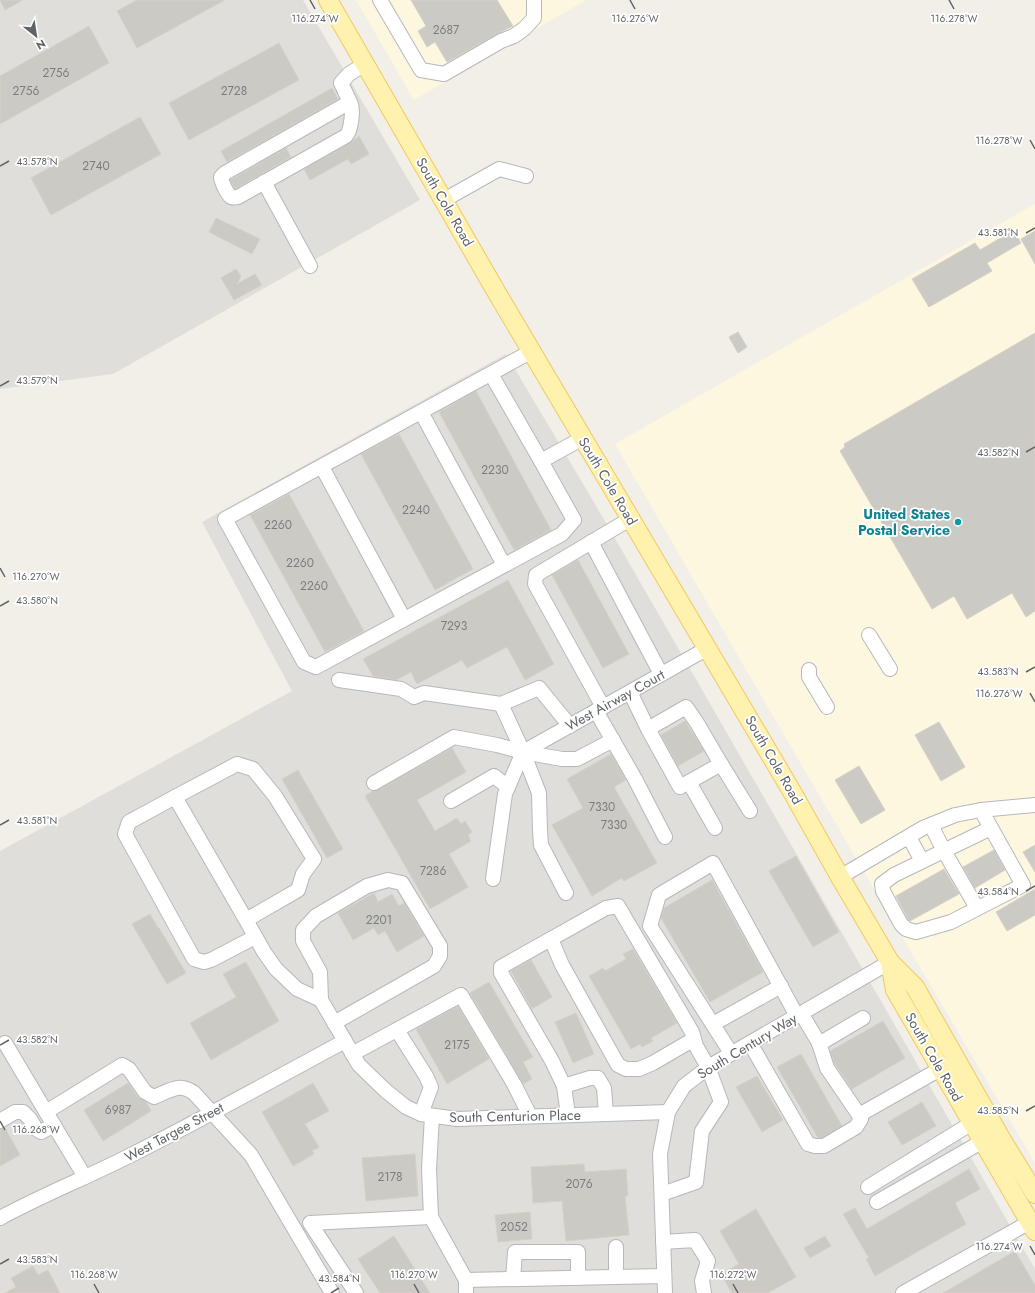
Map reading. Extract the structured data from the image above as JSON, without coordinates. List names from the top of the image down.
{
  "streets": {
    "main road": ["South Cole Road"],
    "street": [
      "West Airway Court",
      "South Century Way",
      "South Centurion Place",
      "West Targee Street"
    ]
  },
  "crossings": [
    ["South Cole Road", "West Airway Court"],
    ["South Cole Road", "South Century Way"],
    ["South Century Way", "South Centurion Place"],
    ["South Centurion Place", "West Targee Street"]
  ],
  "places": ["United States Postal Service"],
  "house_numbers": [
    "2687",
    "2756",
    "2756",
    "2728",
    "2740",
    "2230",
    "2240",
    "2260",
    "2260",
    "2260",
    "7293",
    "7330",
    "7330",
    "7286",
    "2201",
    "2175",
    "6987",
    "2178",
    "2076",
    "2052"
  ],
  "north": "bottom right",
  "coordinates": [
    "116.274°W",
    "116.276°W",
    "116.278°W",
    "43.578°N",
    "43.581°N",
    "43.579°N",
    "43.582°N",
    "116.270°W",
    "43.580°N",
    "43.583°N",
    "43.584°N",
    "43.585°N",
    "116.268°W",
    "116.272°W"
  ]
}
